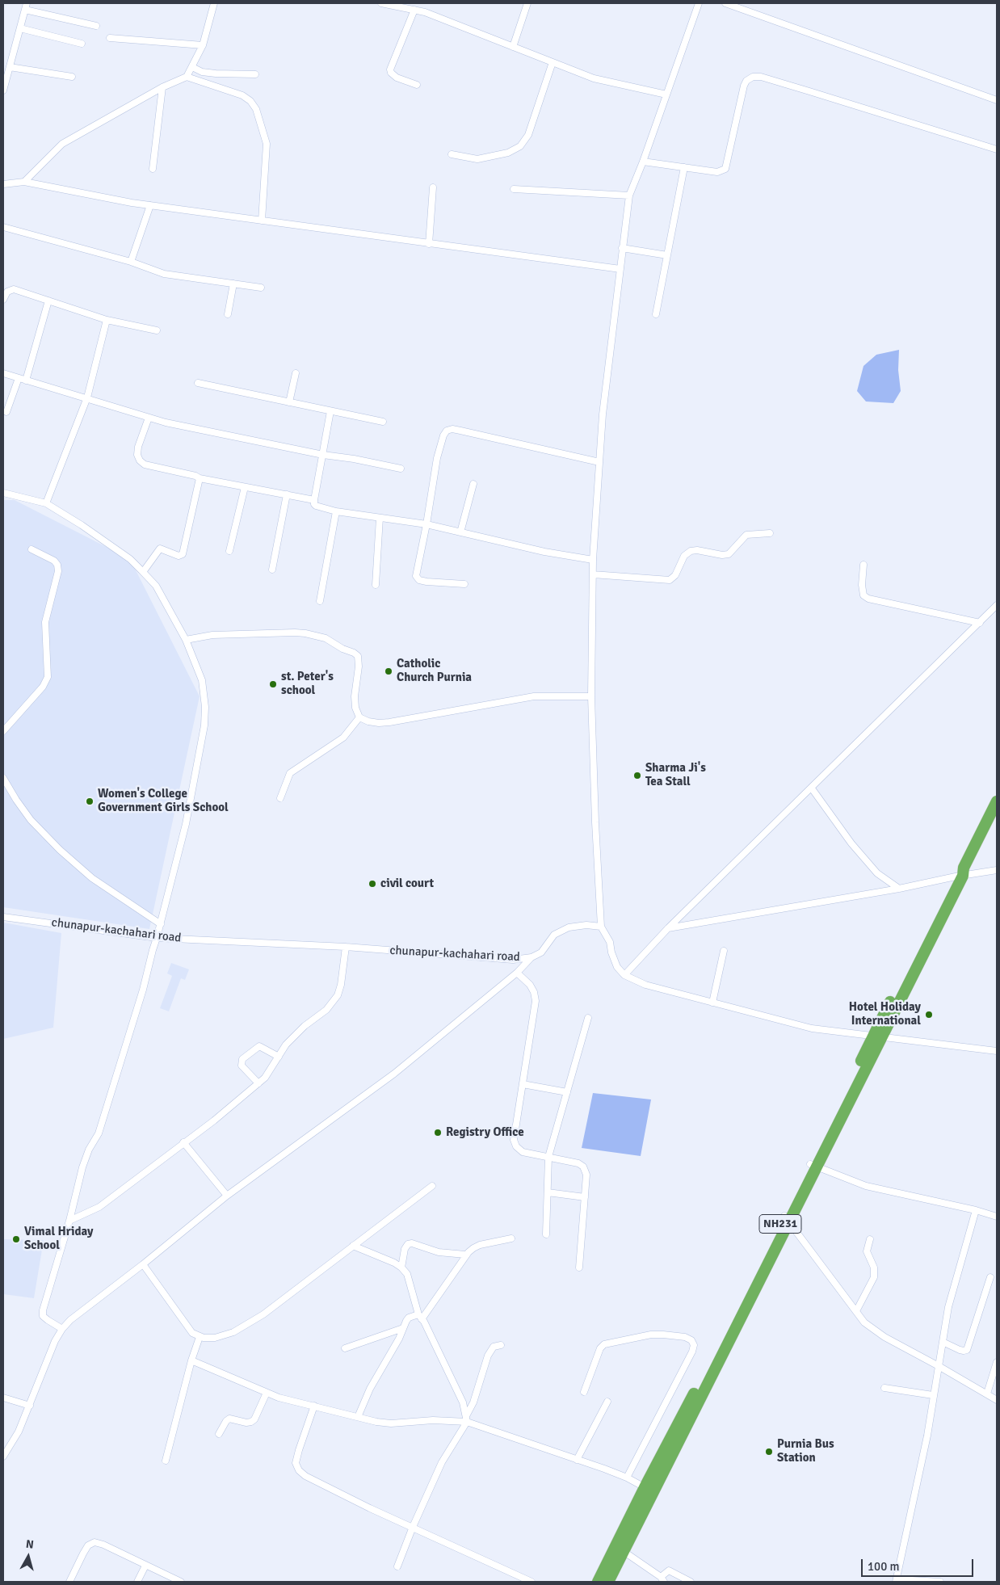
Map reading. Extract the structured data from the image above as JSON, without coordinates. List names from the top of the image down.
{
  "streets": {
    "highway": ["NH231"],
    "street": ["chunapur-kachahari road"]
  },
  "places": [
    "Catholic Church Purnia",
    "st. Peter's school",
    "Sharma Ji's Tea Stall",
    "Women's College Government Girls School",
    "civil court",
    "Hotel Holiday International",
    "Registry Office",
    "Vimal Hriday School",
    "Purnia Bus Station"
  ],
  "scale_bar": "100 m",
  "north": "top"
}
